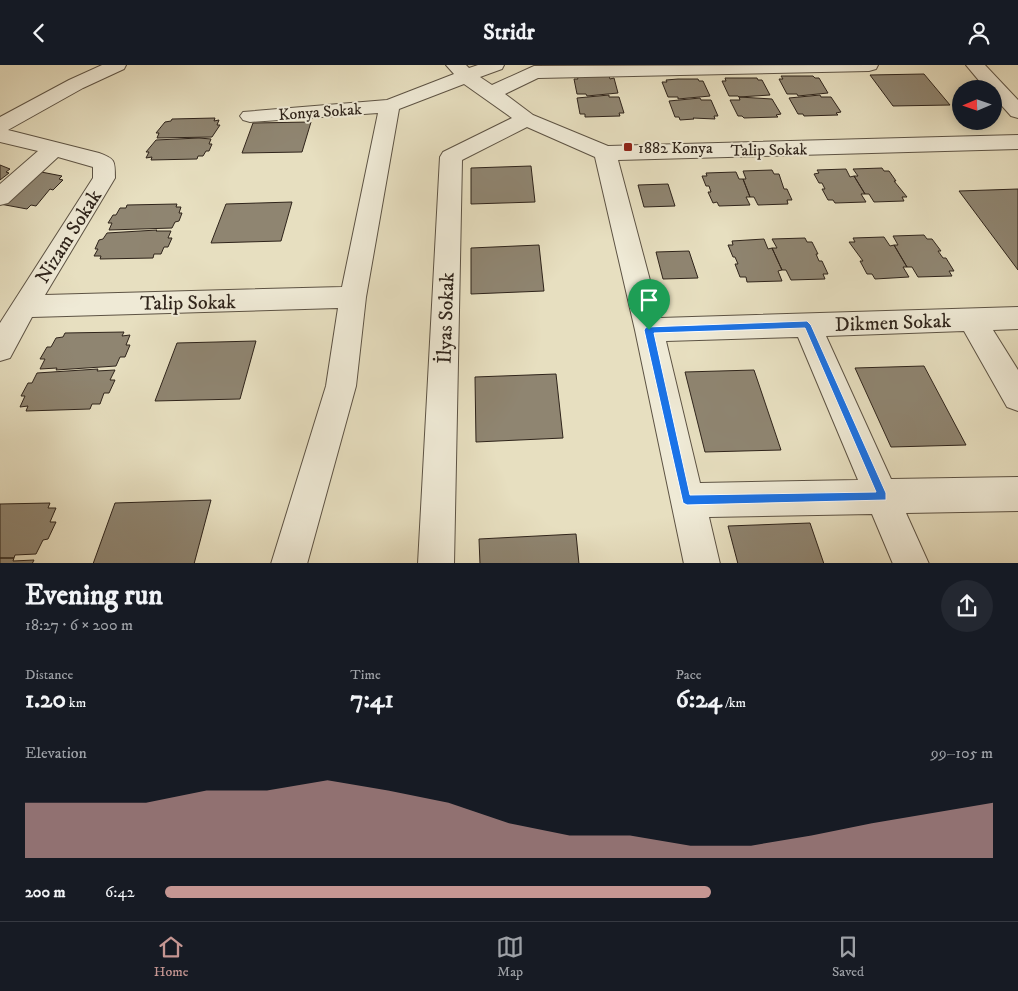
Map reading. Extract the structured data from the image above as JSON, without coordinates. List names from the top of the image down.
{
  "streets": {
    "street": [
      "Konya Sokak",
      "Talip Sokak",
      "Nizam Sokak",
      "İlyas Sokak",
      "Dikmen Sokak"
    ]
  },
  "crossings": [
    ["Konya Sokak", "Talip Sokak"],
    ["Talip Sokak", "Nizam Sokak"],
    ["Talip Sokak", "İlyas Sokak"]
  ],
  "places": {
    "transit": ["1882 Konya"]
  },
  "north": "left",
  "page": {
    "header": "Stridr",
    "heading": ["Evening run", "18:27 · 6 × 200 m"],
    "stats": [
      ["Distance", "1.20 km"],
      ["Time", "7:41"],
      ["Pace", "6:24 /km"]
    ],
    "chart": ["Elevation", "99–105 m"],
    "list": [
      {
        "name": "200 m",
        "note": "6:42"
      }
    ],
    "tabs": ["Home", "Map", "Saved"]
  }
}
